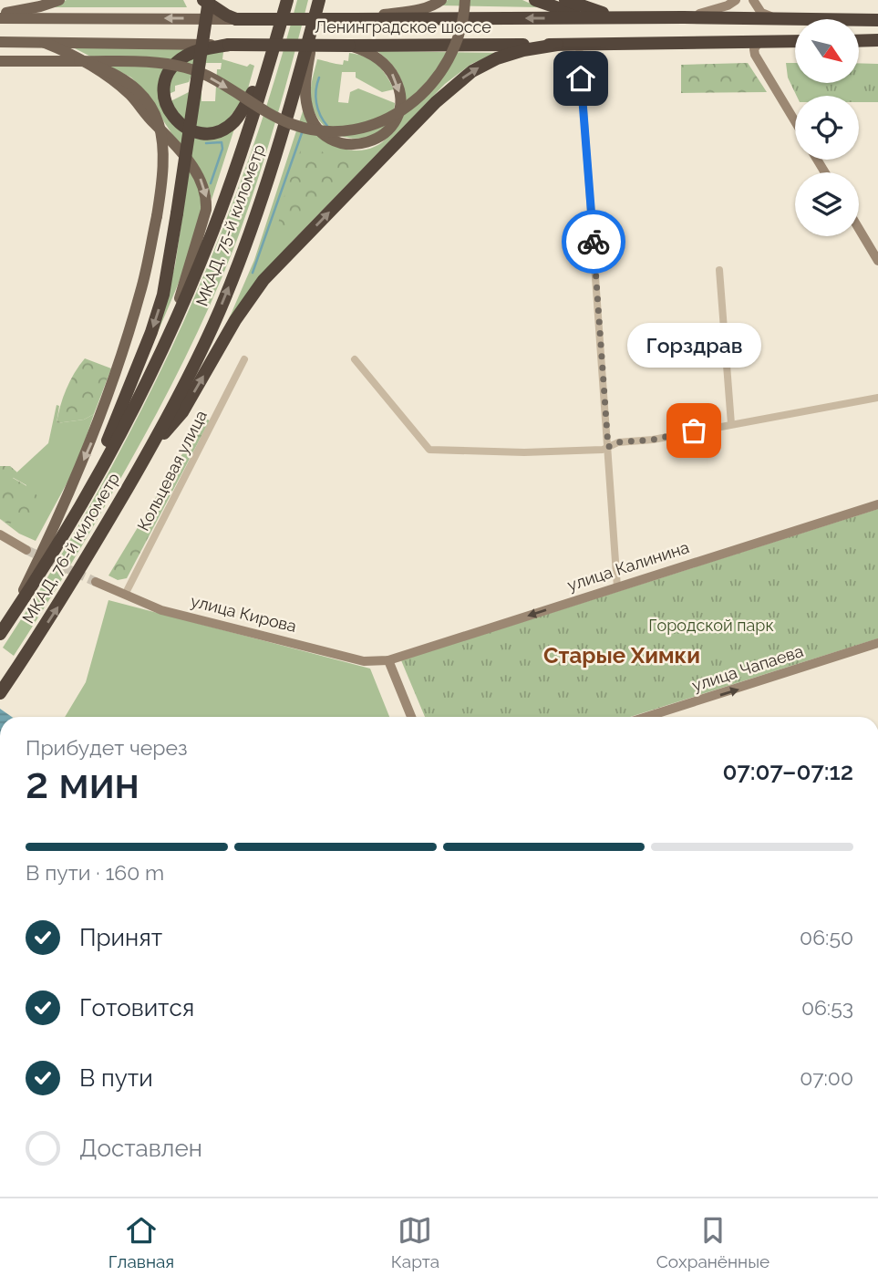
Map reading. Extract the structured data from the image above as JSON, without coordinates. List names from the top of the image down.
{
  "streets": {
    "highway": ["Ленинградское шоссе", "МКАД, 75-й километр", "МКАД, 76-й километр"],
    "street": [
      "Кольцевая улица",
      "улица Калинина",
      "улица Кирова",
      "улица Чапаева"
    ]
  },
  "crossings": [
    ["МКАД, 75-й километр", "МКАД, 76-й километр"],
    ["Кольцевая улица", "улица Кирова"],
    ["улица Калинина", "улица Кирова"]
  ],
  "one_way": ["улица Калинина", "улица Чапаева"],
  "districts": ["Старые Химки"],
  "parks": ["Городской парк"],
  "places": ["Горздрав"],
  "north": "bottom right",
  "page": {
    "bubble": "Горздрав",
    "heading": ["2 мин", "Прибудет через", "07:07–07:12"],
    "bar": "В пути · 160 m",
    "list": [
      ["Принят", "06:50"],
      ["Готовится", "06:53"],
      ["В пути", "07:00"],
      "Доставлен"
    ],
    "tabs": ["Главная", "Карта", "Сохранённые"]
  }
}
